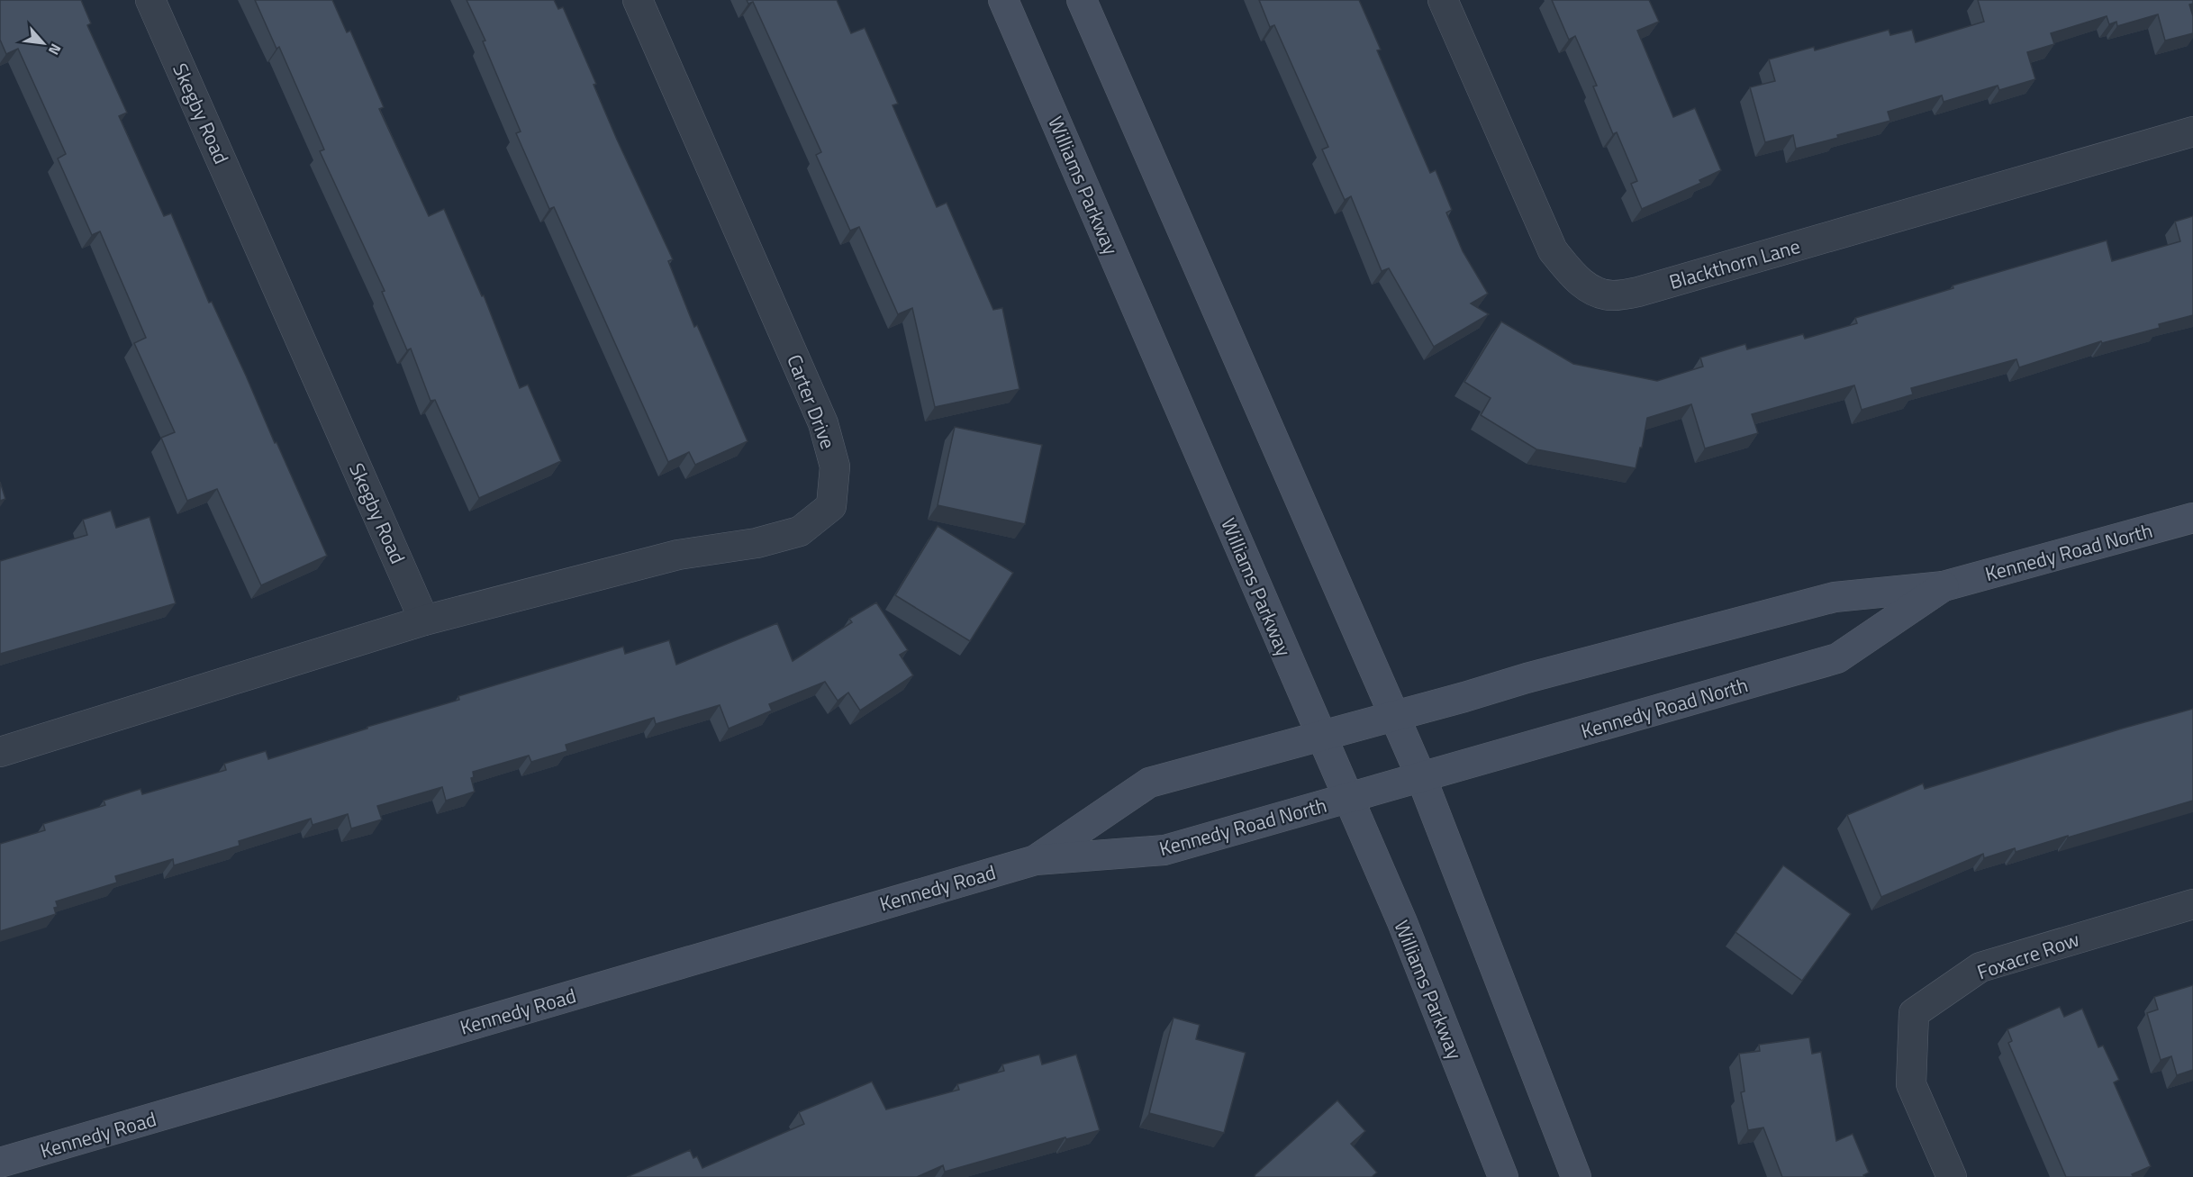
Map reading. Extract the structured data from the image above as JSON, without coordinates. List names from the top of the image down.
{
  "streets": {
    "main road": ["Williams Parkway", "Kennedy Road North", "Kennedy Road"],
    "street": [
      "Skegby Road",
      "Blackthorn Lane",
      "Carter Drive",
      "Foxacre Row"
    ]
  },
  "crossings": [
    ["Skegby Road", "Carter Drive"],
    ["Williams Parkway", "Kennedy Road North"],
    ["Kennedy Road North", "Kennedy Road"]
  ],
  "north": "bottom right"
}
